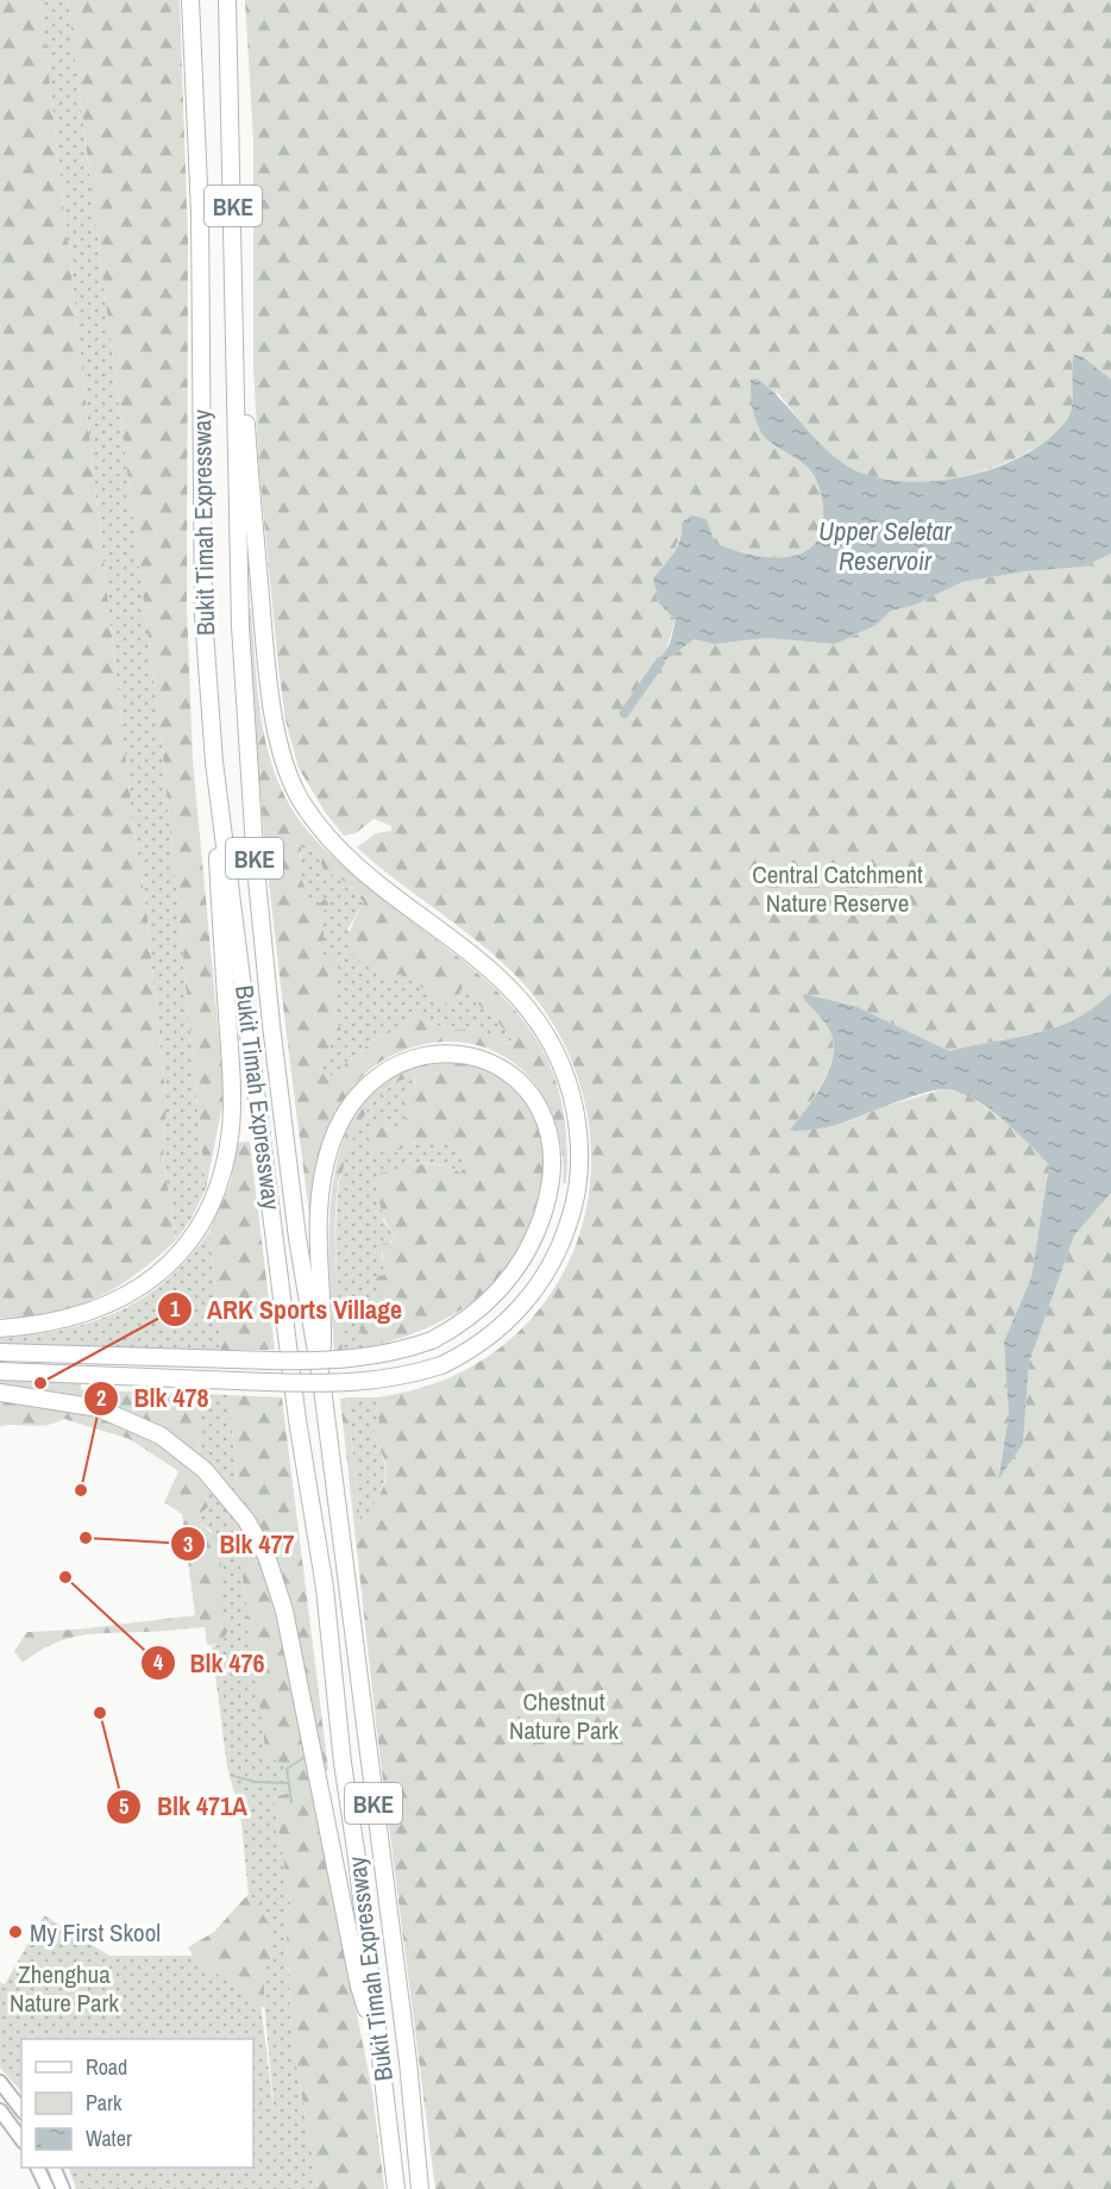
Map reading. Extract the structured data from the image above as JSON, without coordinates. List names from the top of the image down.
{
  "streets": {
    "highway": ["BKE", "Bukit Timah Expressway"]
  },
  "water": ["Upper Seletar Reservoir"],
  "parks": ["Central Catchment Nature Reserve", "Chestnut Nature Park", "Zhenghua Nature Park"],
  "places": [
    "ARK Sports Village",
    "Blk 478",
    "Blk 477",
    "Blk 476",
    "Blk 471A",
    "My First Skool"
  ],
  "legend": ["Road", "Park", "Water"]
}
